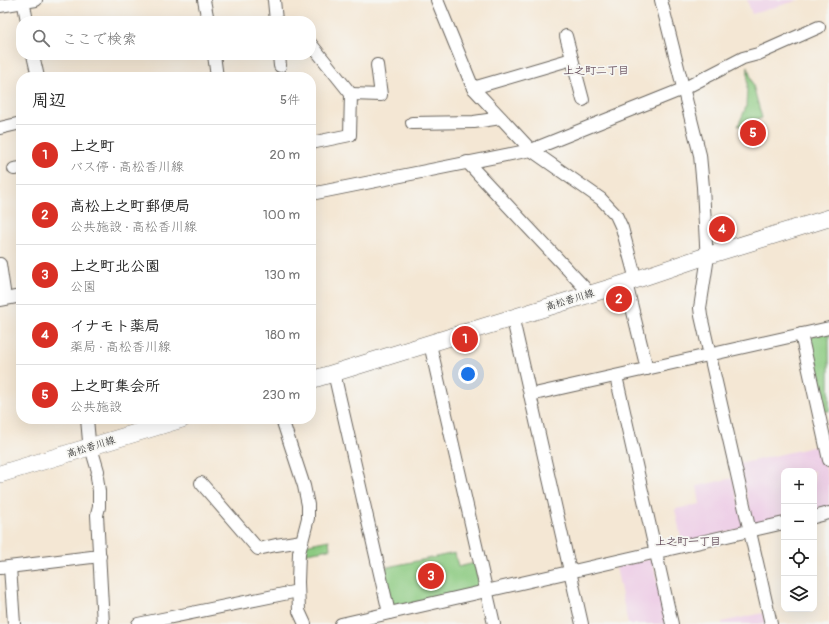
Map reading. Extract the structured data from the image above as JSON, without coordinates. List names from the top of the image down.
{
  "streets": {
    "main road": ["高松香川線"]
  },
  "districts": ["上之町二丁目", "上之町一丁目"],
  "page": {
    "search": "ここで検索",
    "heading": ["周辺", "5件"],
    "pins": [
      "5",
      "4",
      "2",
      "1",
      "3"
    ],
    "list": [
      {
        "mark": "1",
        "name": "上之町",
        "note": "バス停 · 高松香川線",
        "value": "20 m"
      },
      {
        "mark": "2",
        "name": "高松上之町郵便局",
        "note": "公共施設 · 高松香川線",
        "value": "100 m"
      },
      {
        "mark": "3",
        "name": "上之町北公園",
        "note": "公園",
        "value": "130 m"
      },
      {
        "mark": "4",
        "name": "イナモト薬局",
        "note": "薬局 · 高松香川線",
        "value": "180 m"
      },
      {
        "mark": "5",
        "name": "上之町集会所",
        "note": "公共施設",
        "value": "230 m"
      }
    ],
    "map_buttons": ["+", "−"]
  }
}
